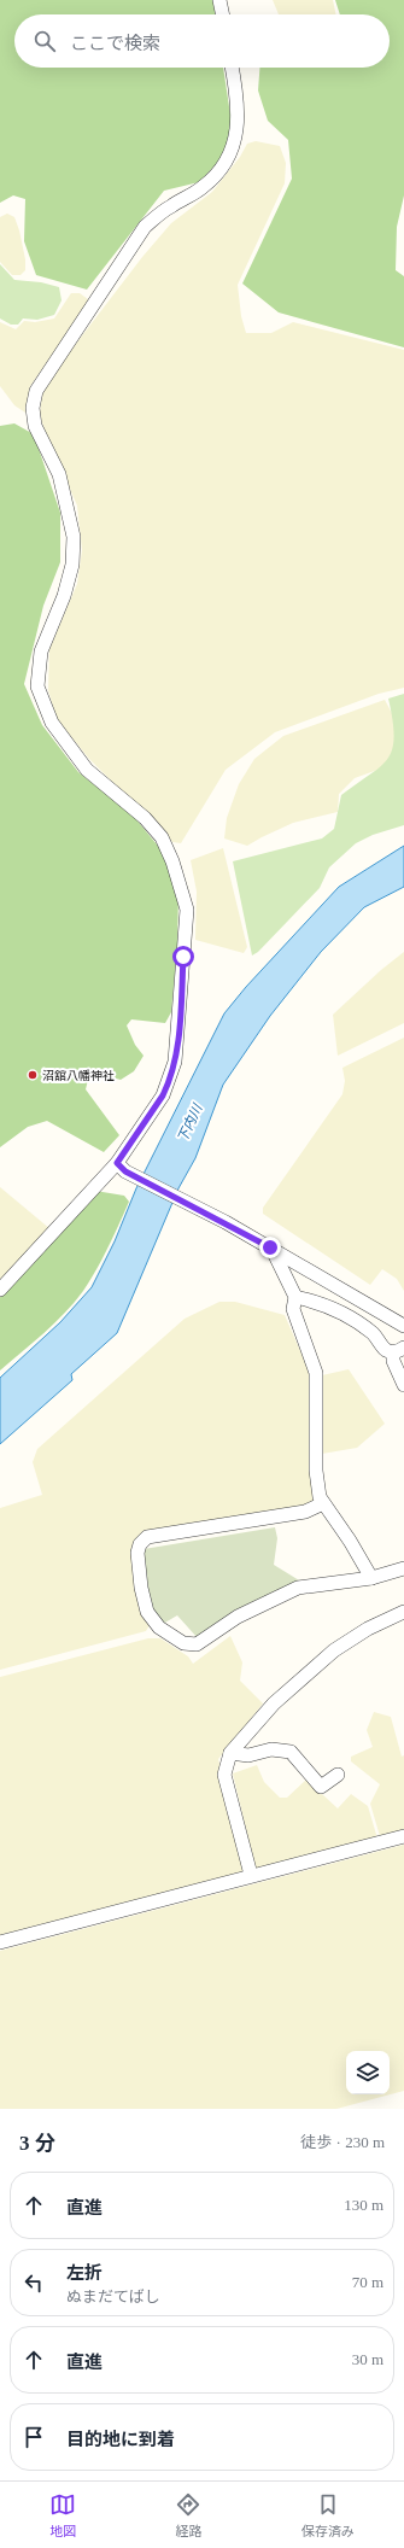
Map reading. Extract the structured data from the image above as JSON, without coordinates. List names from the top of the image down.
{
  "water": ["下内川"],
  "places": ["沼舘八幡神社"],
  "page": {
    "search": "ここで検索",
    "heading": ["3 分", "徒歩 · 230 m"],
    "list": [
      ["直進", "130 m"],
      ["左折", "ぬまだてばし", "70 m"],
      ["直進", "30 m"],
      "目的地に到着"
    ],
    "nav": ["地図", "経路", "保存済み"]
  }
}
